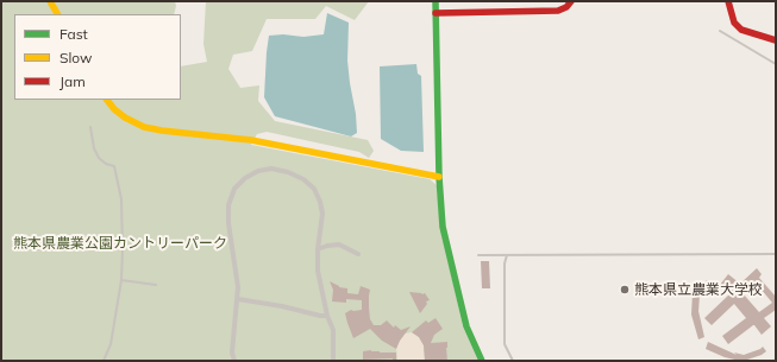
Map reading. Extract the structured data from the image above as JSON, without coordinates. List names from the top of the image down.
{
  "parks": ["熊本県農業公園カントリーパーク"],
  "places": ["熊本県立農業大学校"],
  "legend": ["Fast", "Slow", "Jam"]
}
